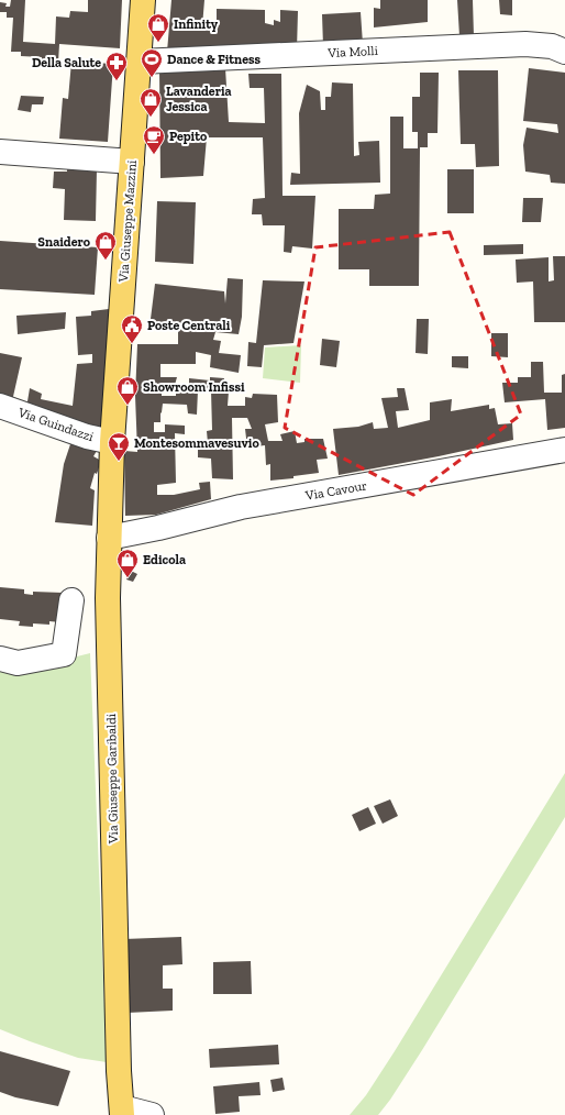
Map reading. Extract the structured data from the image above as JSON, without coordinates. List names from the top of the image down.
{
  "streets": {
    "main road": ["Via Giuseppe Mazzini", "Via Giuseppe Garibaldi"],
    "street": ["Via Molli", "Via Guindazzi", "Via Cavour"]
  },
  "crossings": [
    ["Via Molli", "Via Giuseppe Mazzini"],
    ["Via Giuseppe Mazzini", "Via Guindazzi"],
    ["Via Giuseppe Mazzini", "Via Giuseppe Garibaldi"],
    ["Via Guindazzi", "Via Giuseppe Garibaldi"],
    ["Via Cavour", "Via Giuseppe Garibaldi"]
  ],
  "places": {
    "shop": [
      "Infinity",
      "Lavanderia Jessica",
      "Snaidero",
      "Showroom Infissi",
      "Edicola"
    ],
    "sports": ["Dance & Fitness"],
    "pharmacy": ["Della Salute"],
    "cafe": ["Pepito"],
    "public building": ["Poste Centrali"],
    "bar": ["Montesommavesuvio"]
  }
}
